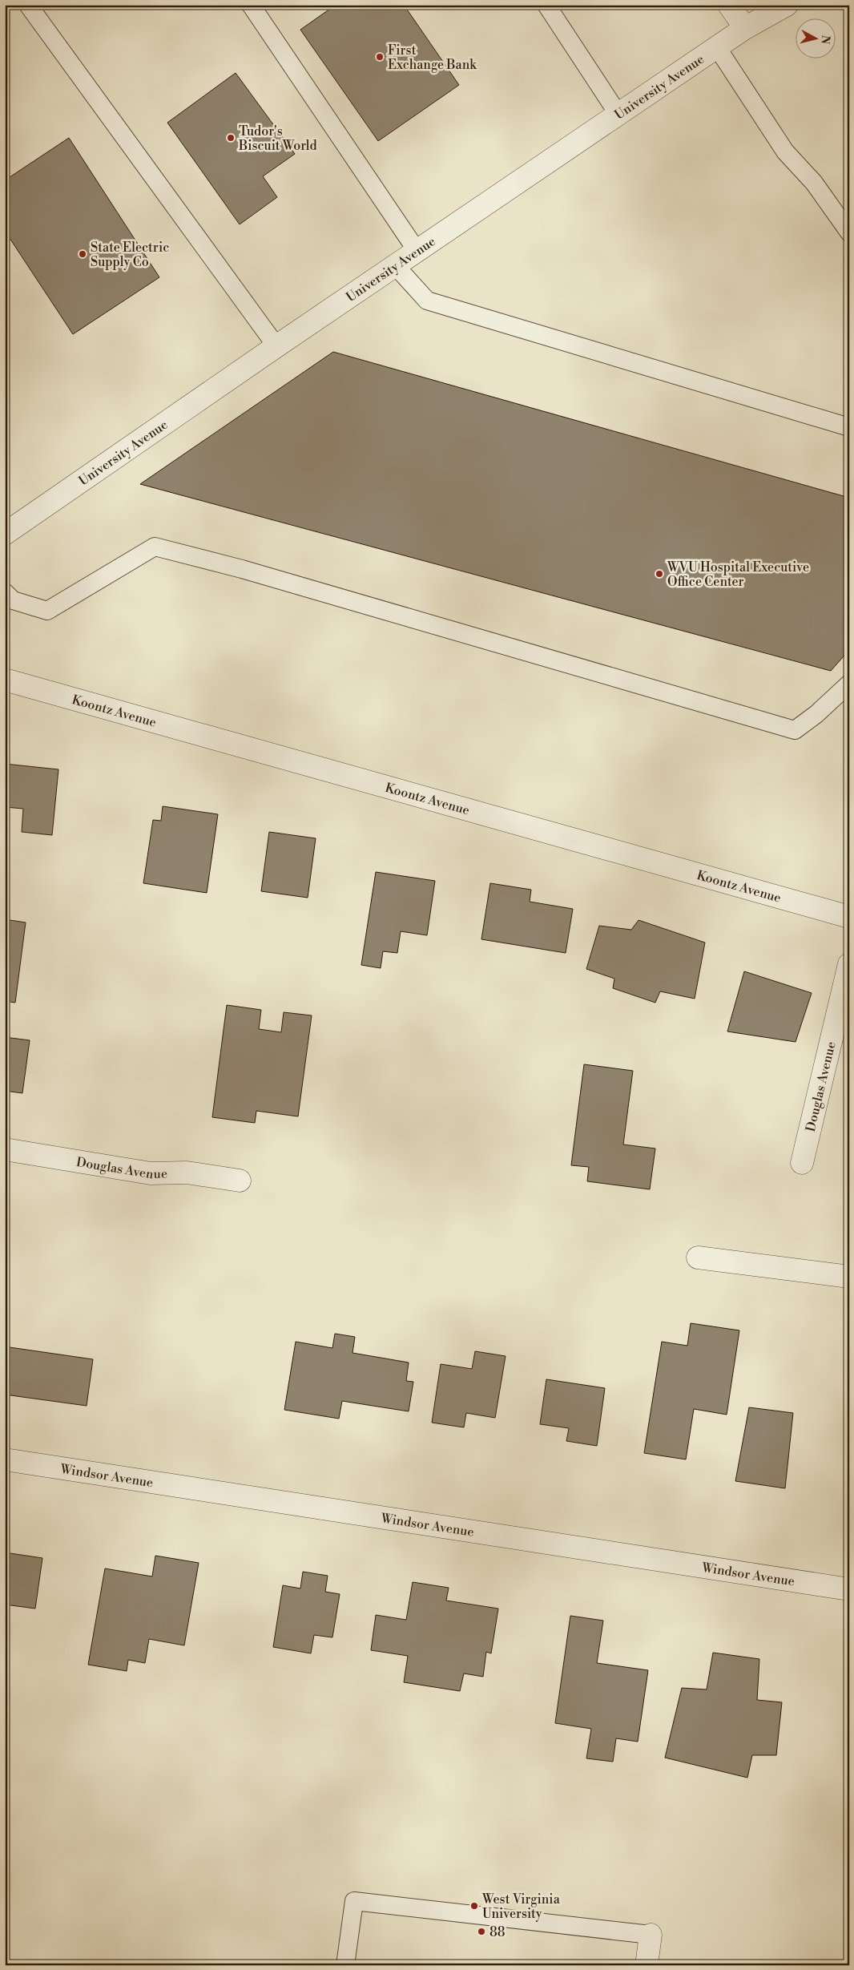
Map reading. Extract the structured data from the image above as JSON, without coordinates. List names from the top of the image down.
{
  "streets": {
    "street": [
      "University Avenue",
      "Koontz Avenue",
      "Douglas Avenue",
      "Windsor Avenue"
    ]
  },
  "places": [
    "First Exchange Bank",
    "Tudor's Biscuit World",
    "State Electric Supply Co",
    "WVU Hospital Executive Office Center",
    "West Virginia University",
    "88"
  ],
  "north": "right"
}
